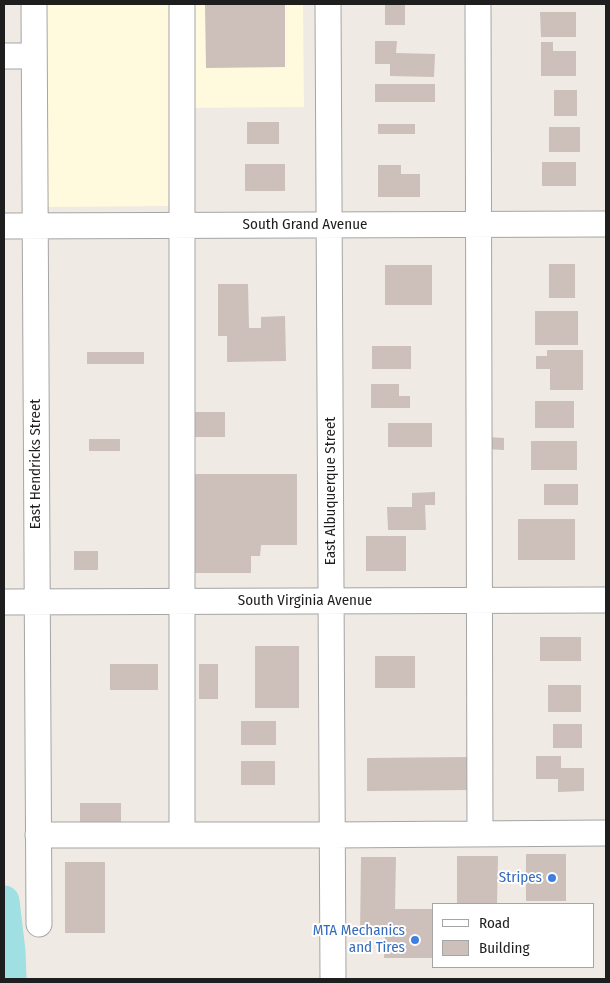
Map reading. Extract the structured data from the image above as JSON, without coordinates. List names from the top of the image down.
{
  "streets": {
    "street": [
      "South Grand Avenue",
      "East Hendricks Street",
      "East Albuquerque Street",
      "South Virginia Avenue"
    ]
  },
  "crossings": [
    ["South Grand Avenue", "East Hendricks Street"],
    ["South Grand Avenue", "East Albuquerque Street"],
    ["East Hendricks Street", "South Virginia Avenue"],
    ["East Albuquerque Street", "South Virginia Avenue"]
  ],
  "places": ["Stripes", "MTA Mechanics and Tires"],
  "legend": ["Road", "Building"]
}
